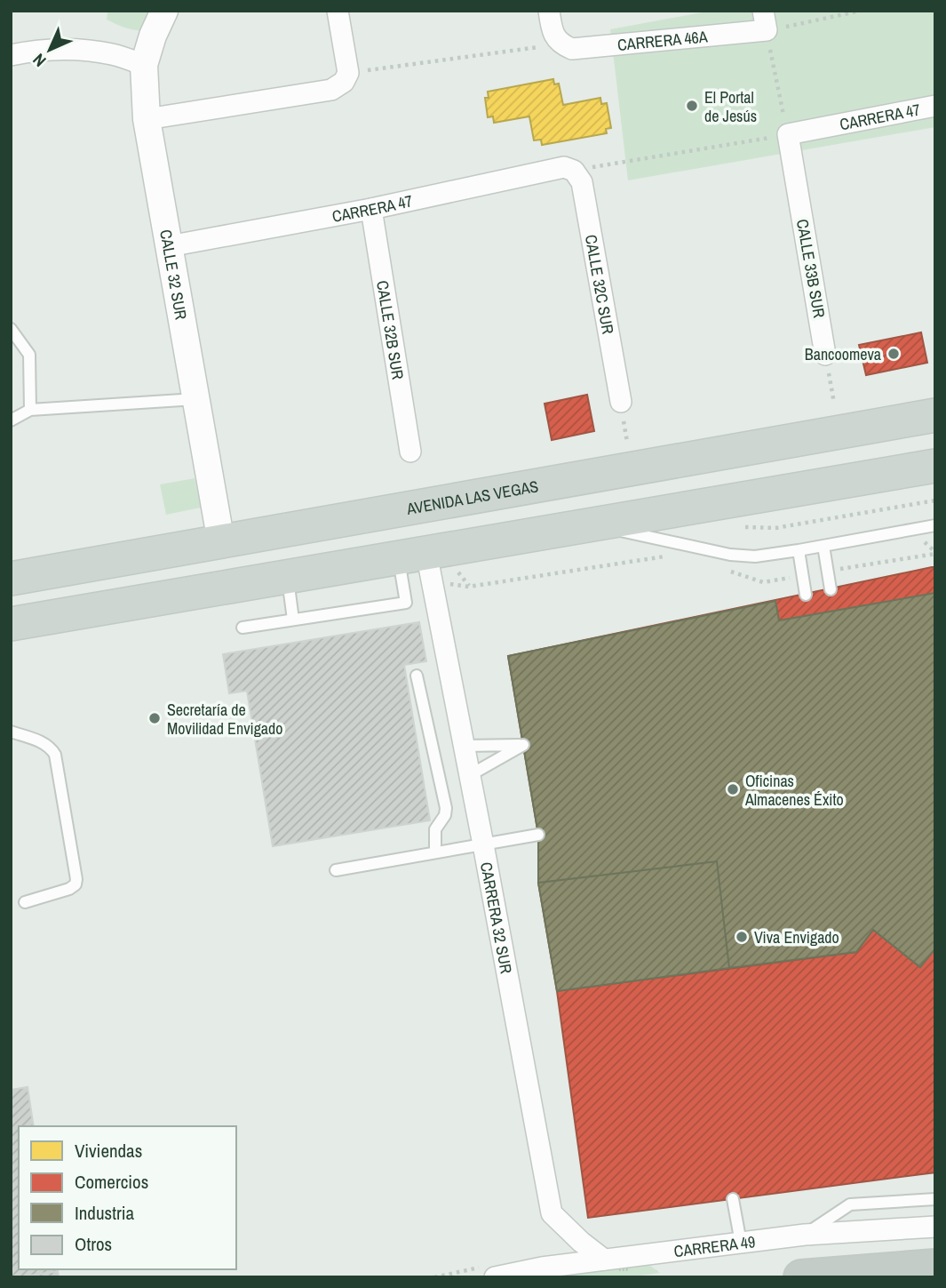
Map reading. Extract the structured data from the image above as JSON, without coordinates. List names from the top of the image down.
{
  "streets": {
    "main road": ["AVENIDA LAS VEGAS"],
    "street": [
      "CARRERA 46A",
      "CARRERA 47",
      "CALLE 33B SUR",
      "CALLE 32 SUR",
      "CALLE 32C SUR",
      "CALLE 32B SUR",
      "CARRERA 32 SUR",
      "CARRERA 49"
    ]
  },
  "crossings": [
    ["CARRERA 47", "CALLE 33B SUR"],
    ["CARRERA 47", "CALLE 32 SUR"],
    ["CARRERA 47", "CALLE 32C SUR"],
    ["CARRERA 47", "CALLE 32B SUR"],
    ["CALLE 32 SUR", "AVENIDA LAS VEGAS"],
    ["CARRERA 32 SUR", "CARRERA 49"]
  ],
  "places": [
    "El Portal de Jesús",
    "Bancoomeva",
    "Secretaría de Movilidad Envigado",
    "Oficinas Almacenes Éxito",
    "Viva Envigado"
  ],
  "legend": [
    "Viviendas",
    "Comercios",
    "Industria",
    "Otros"
  ],
  "north": "bottom left"
}
